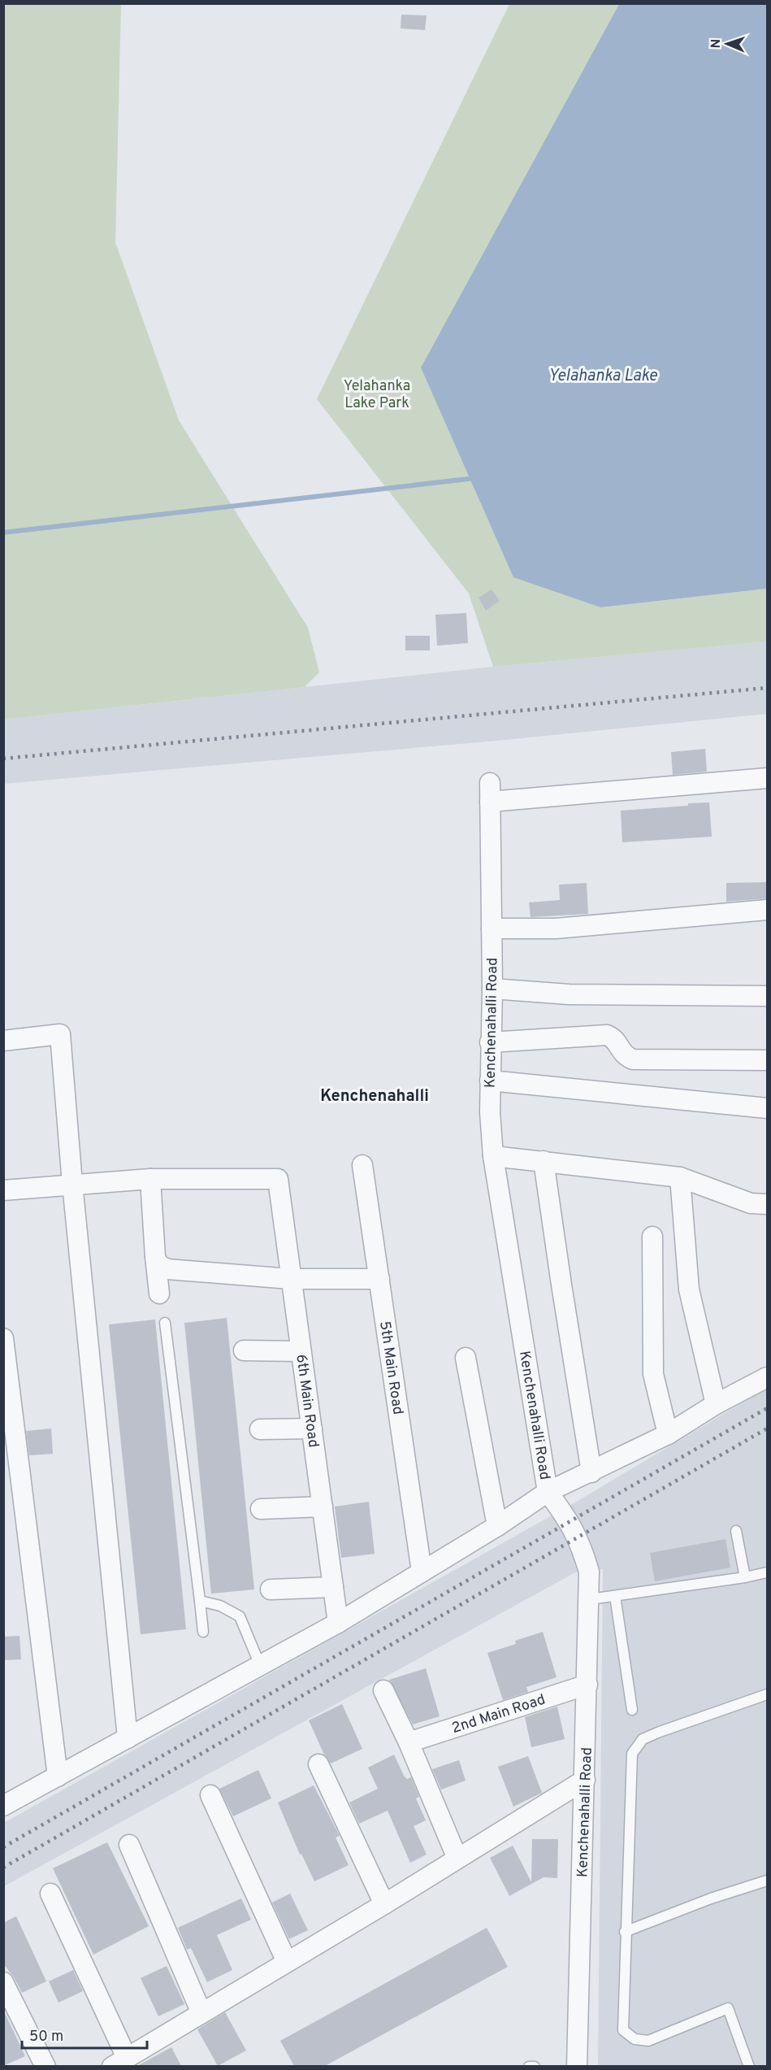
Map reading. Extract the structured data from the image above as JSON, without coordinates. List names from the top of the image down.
{
  "streets": {
    "street": [
      "Kenchenahalli Road",
      "5th Main Road",
      "6th Main Road",
      "2nd Main Road"
    ]
  },
  "crossings": [
    ["Kenchenahalli Road", "2nd Main Road"]
  ],
  "districts": ["Kenchenahalli"],
  "water": ["Yelahanka Lake"],
  "parks": ["Yelahanka Lake Park"],
  "scale_bar": "50 m",
  "north": "left"
}
